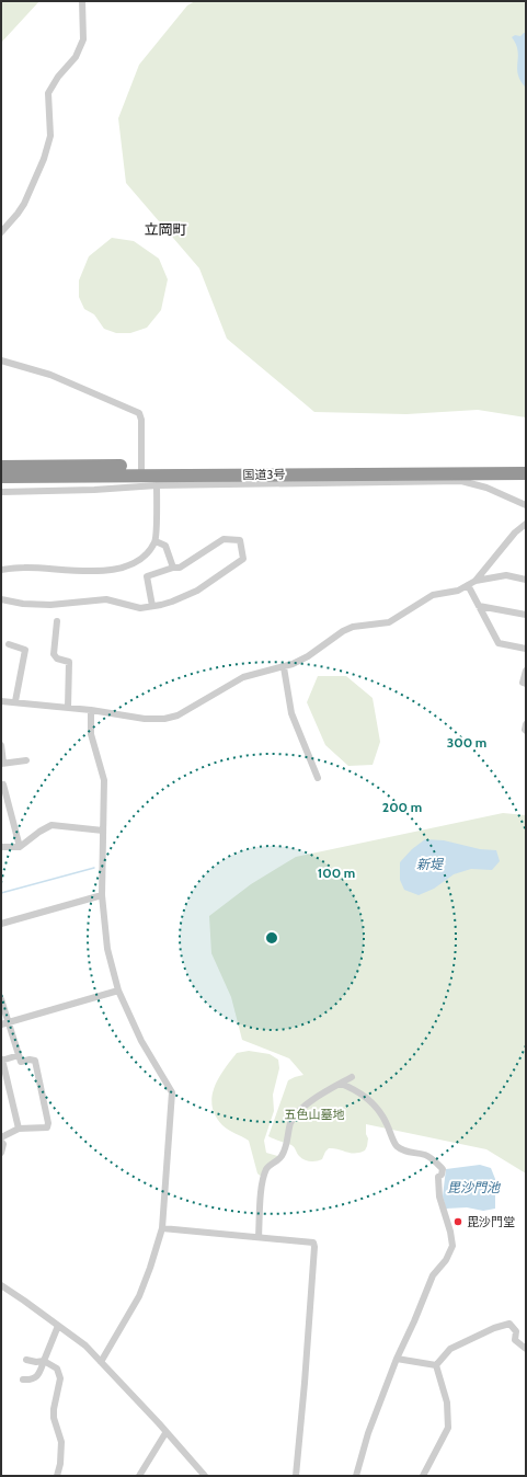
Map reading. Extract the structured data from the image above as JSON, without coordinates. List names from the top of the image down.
{
  "streets": {
    "highway": ["国道3号"]
  },
  "districts": ["立岡町"],
  "water": ["新堤", "毘沙門池"],
  "parks": ["五色山墓地"],
  "places": ["毘沙門堂"],
  "rings": ["300 m", "200 m", "100 m"]
}
